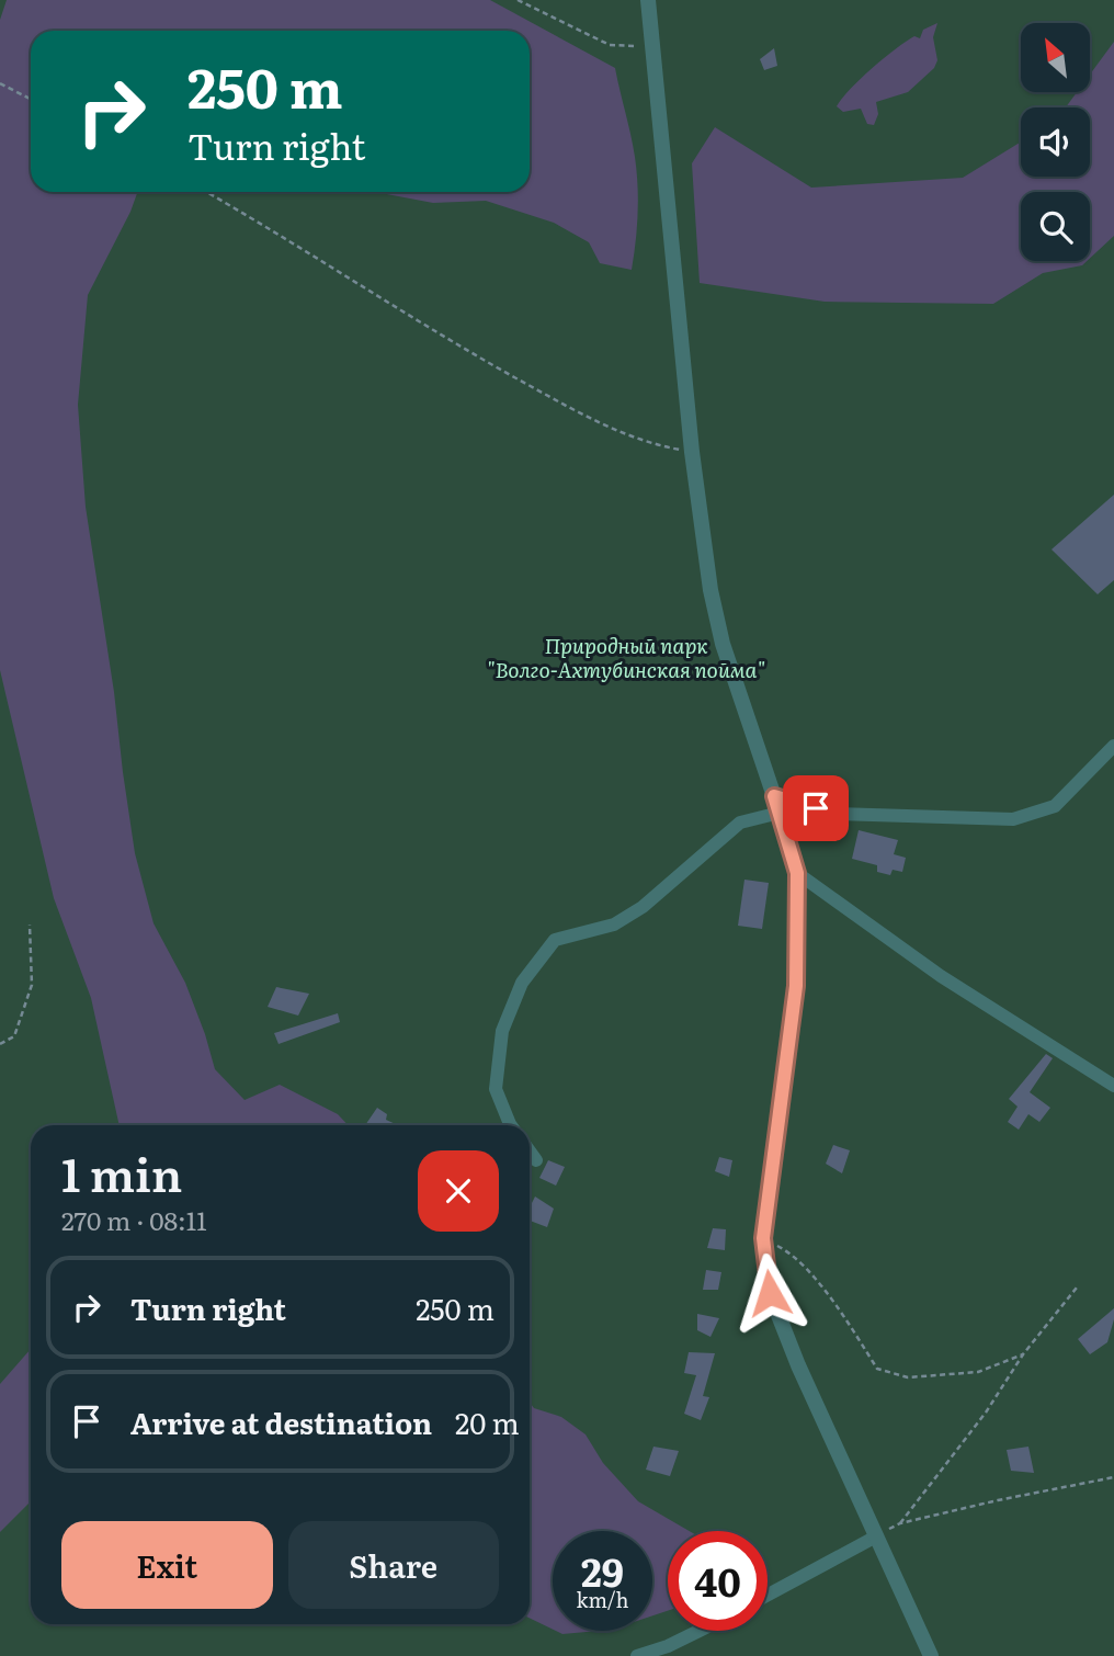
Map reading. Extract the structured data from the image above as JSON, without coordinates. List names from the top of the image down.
{
  "parks": ["Природный парк \"Волго-Ахтубинская пойма\""],
  "north": "top left",
  "page": {
    "turn": ["250 m", "Turn right"],
    "heading": ["1 min", "270 m · 08:11"],
    "list": [
      {
        "name": "Turn right",
        "value": "250 m"
      },
      {
        "name": "Arrive at destination",
        "value": "20 m"
      }
    ],
    "buttons": ["Exit", "Share"],
    "speed": "29 km/h",
    "limit": "40"
  }
}
